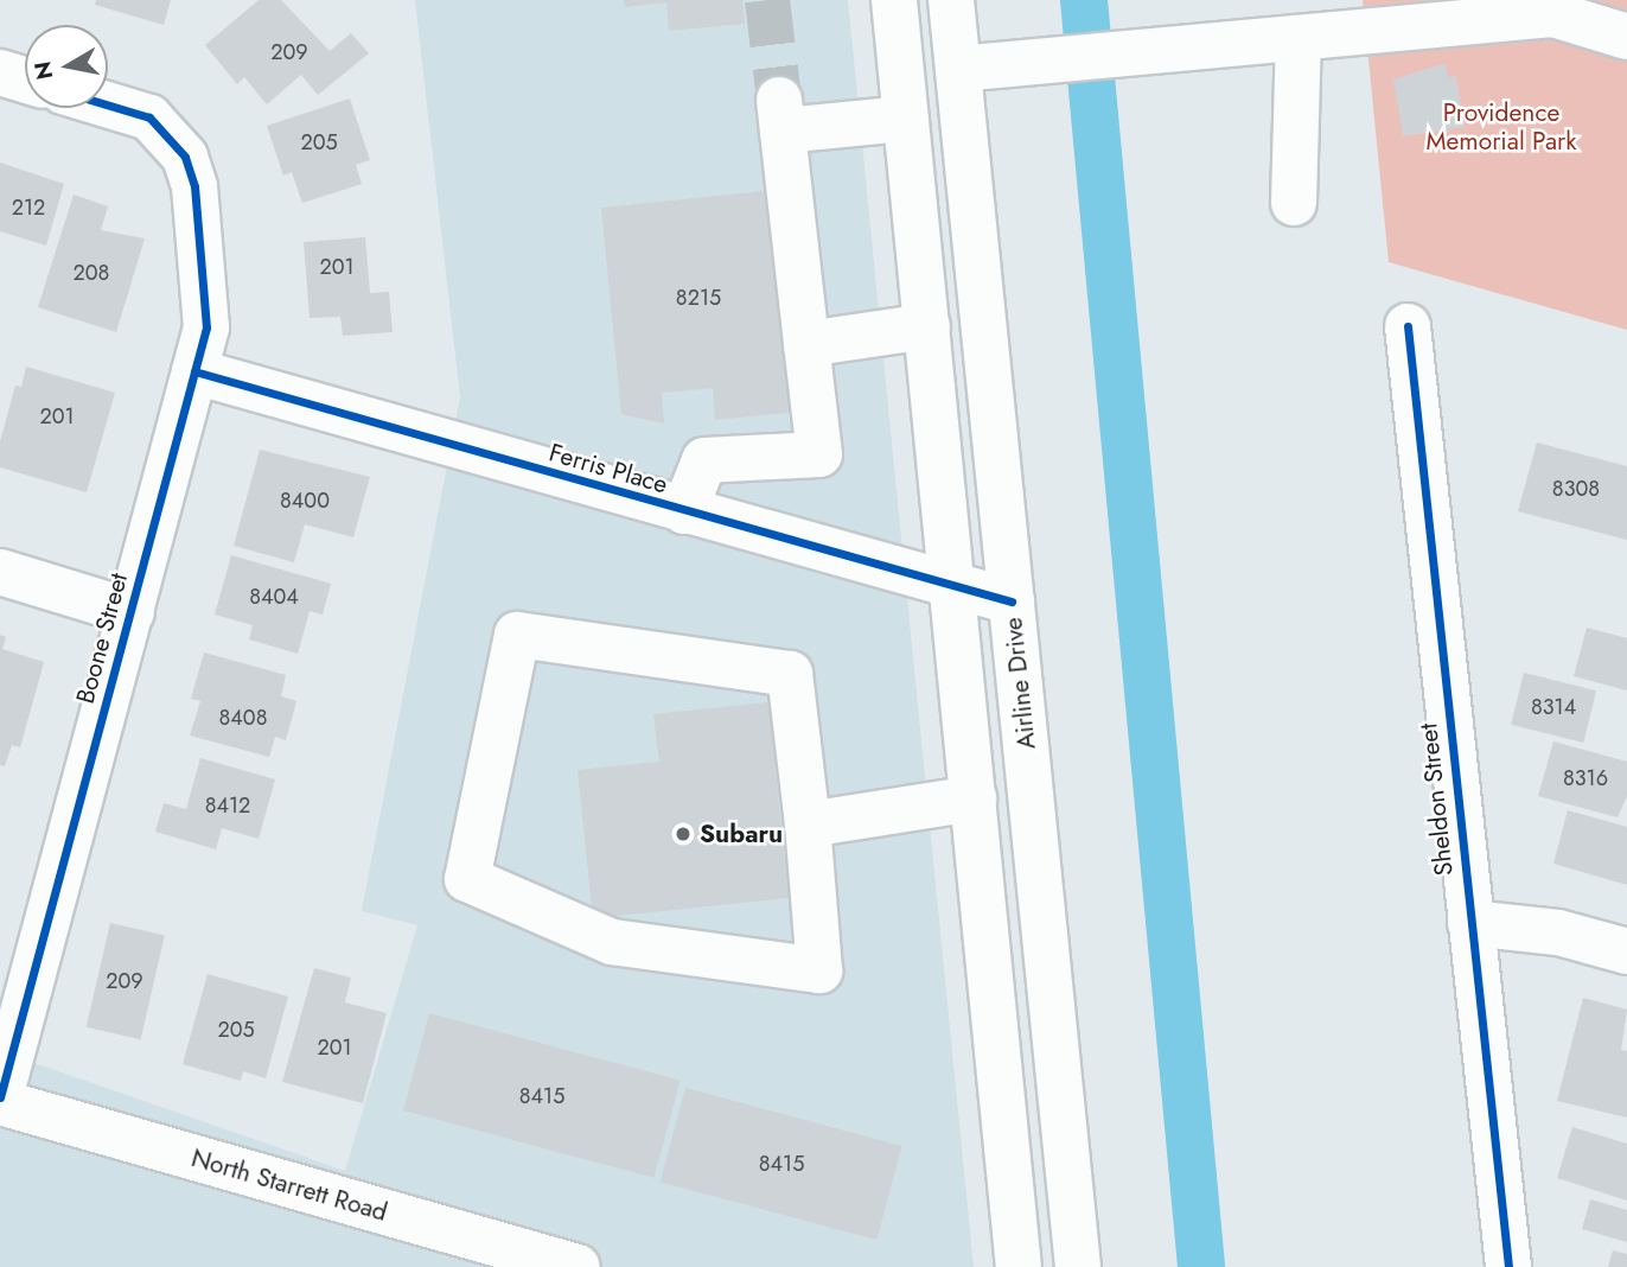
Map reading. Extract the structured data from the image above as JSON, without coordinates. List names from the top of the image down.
{
  "streets": {
    "main road": [
      "Ferris Place",
      "Boone Street",
      "Airline Drive",
      "Sheldon Street",
      "North Starrett Road"
    ]
  },
  "crossings": [
    ["Ferris Place", "Boone Street"],
    ["Ferris Place", "Airline Drive"],
    ["Boone Street", "North Starrett Road"]
  ],
  "parks": ["Providence Memorial Park"],
  "places": ["Subaru"],
  "house_numbers": [
    "209",
    "205",
    "212",
    "201",
    "208",
    "8215",
    "201",
    "8308",
    "8400",
    "8404",
    "8314",
    "8408",
    "8316",
    "8412",
    "209",
    "205",
    "201",
    "8415",
    "8415"
  ],
  "north": "left"
}
